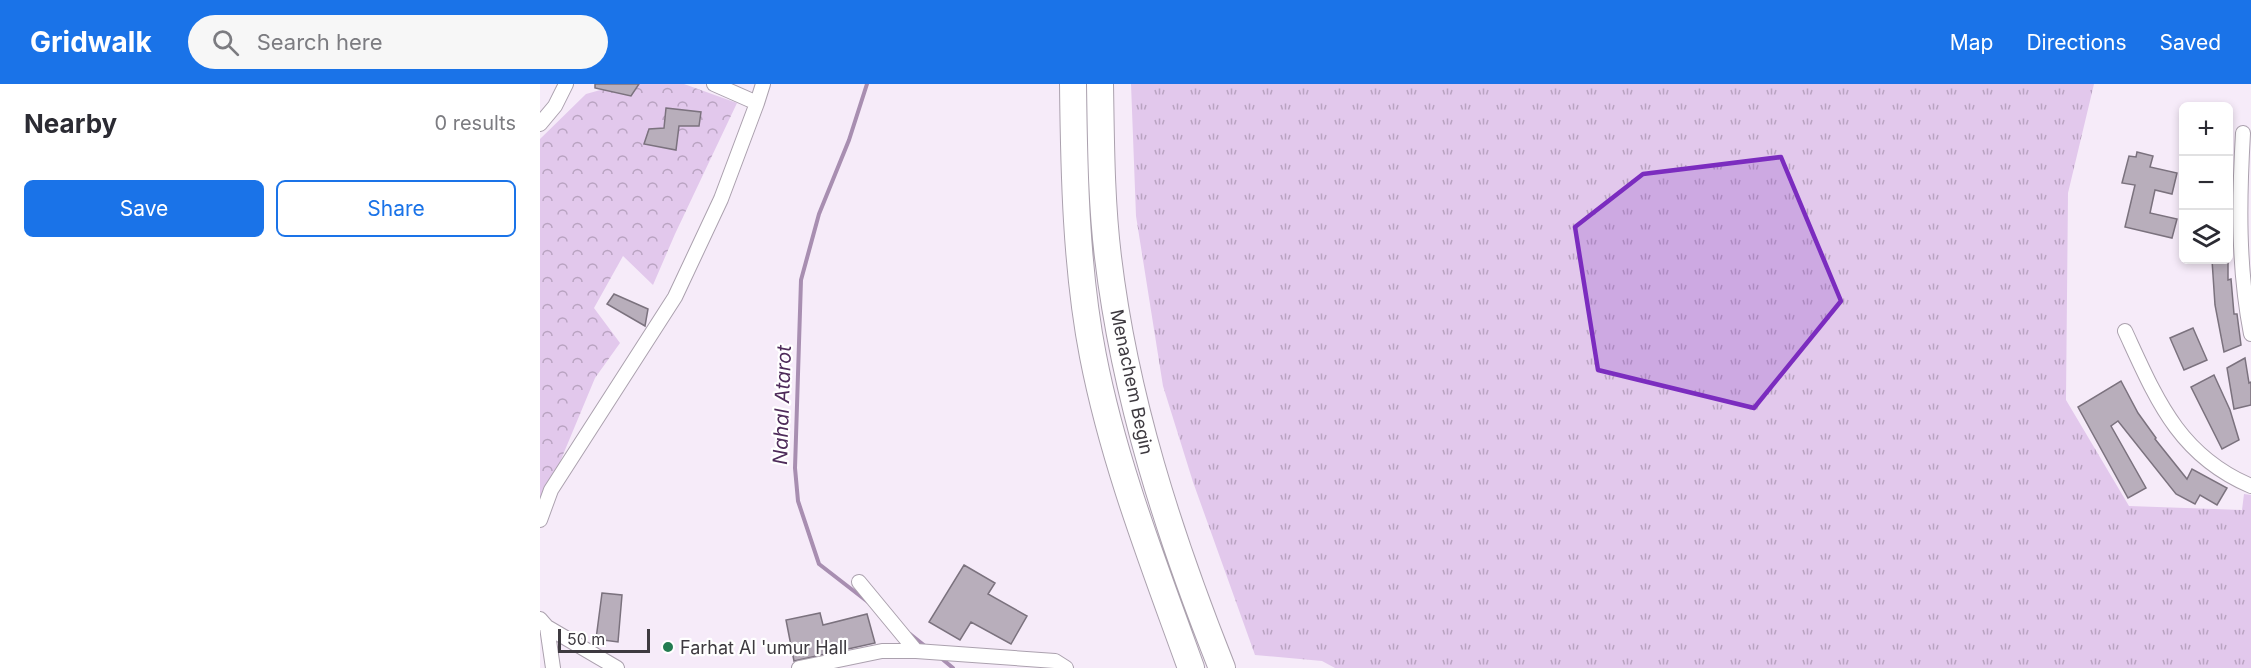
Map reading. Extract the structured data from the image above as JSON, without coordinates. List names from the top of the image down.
{
  "streets": {
    "highway": ["Menachem Begin"]
  },
  "water": ["Nahal Atarot"],
  "places": ["Farhat Al 'umur Hall"],
  "scale_bar": "50 m",
  "page": {
    "header": "Gridwalk",
    "search": "Search here",
    "nav": ["Map", "Directions", "Saved"],
    "heading": ["Nearby", "0 results"],
    "map_buttons": ["+", "−"],
    "buttons": ["Save", "Share"],
    "scale": "50 m"
  }
}
